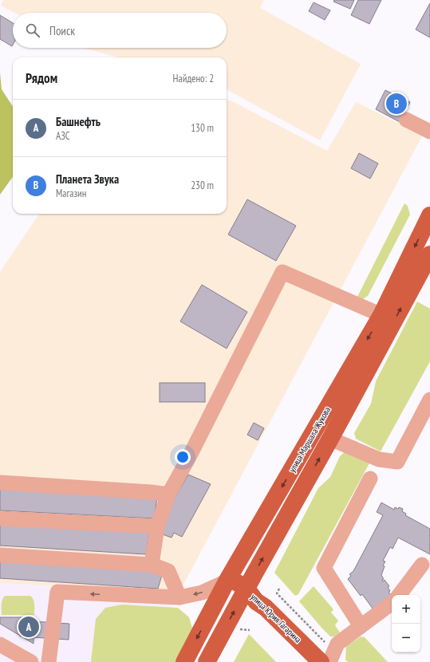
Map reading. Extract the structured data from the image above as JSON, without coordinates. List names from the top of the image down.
{
  "streets": {
    "main road": ["улица Маршала Жукова", "улица Юрия Гагарина"]
  },
  "crossings": [
    ["улица Маршала Жукова", "улица Юрия Гагарина"]
  ],
  "page": {
    "search": "Поиск",
    "heading": ["Рядом", "Найдено: 2"],
    "pins": ["B", "A"],
    "list": [
      {
        "mark": "A",
        "name": "Башнефть",
        "note": "АЗС",
        "value": "130 m"
      },
      {
        "mark": "B",
        "name": "Планета Звука",
        "note": "Магазин",
        "value": "230 m"
      }
    ],
    "map_buttons": ["+", "−"]
  }
}
